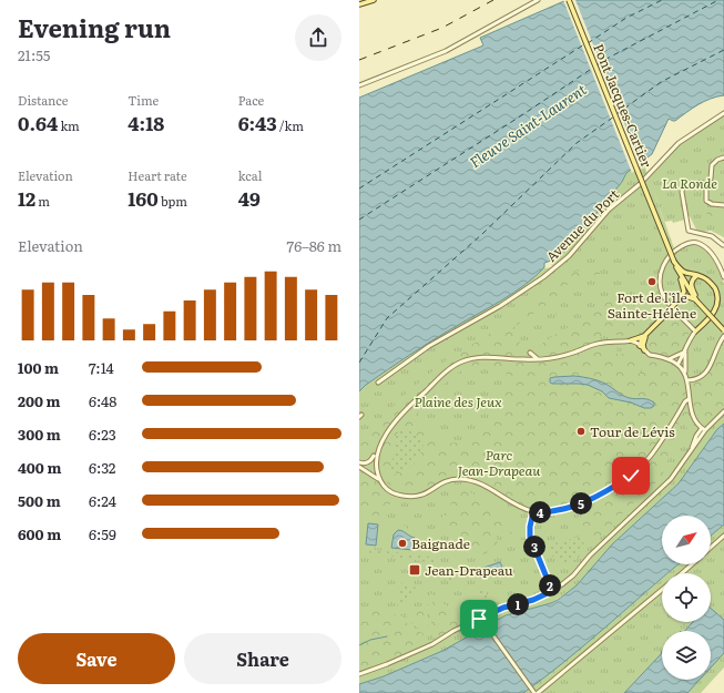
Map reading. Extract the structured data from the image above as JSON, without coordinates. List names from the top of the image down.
{
  "streets": {
    "main road": ["Pont Jacques-Cartier"],
    "street": ["Avenue du Port"]
  },
  "water": ["Fleuve Saint-Laurent"],
  "parks": ["La Ronde", "Plaine des Jeux", "Parc Jean-Drapeau"],
  "places": {
    "other": ["Fort de l'île Sainte-Hélène", "Tour de Lévis", "Baignade"],
    "transit": ["Jean-Drapeau"]
  },
  "north": "top right",
  "page": {
    "heading": ["Evening run", "21:55"],
    "stats": [
      ["Distance", "0.64 km"],
      ["Time", "4:18"],
      ["Pace", "6:43 /km"],
      ["Elevation", "12 m"],
      ["Heart rate", "160 bpm"],
      ["kcal", "49"]
    ],
    "chart": ["Elevation", "76–86 m"],
    "list": [
      {
        "name": "100 m",
        "note": "7:14"
      },
      {
        "name": "200 m",
        "note": "6:48"
      },
      {
        "name": "300 m",
        "note": "6:23"
      },
      {
        "name": "400 m",
        "note": "6:32"
      },
      {
        "name": "500 m",
        "note": "6:24"
      },
      {
        "name": "600 m",
        "note": "6:59"
      }
    ],
    "pins": [
      "5",
      "4",
      "3",
      "2",
      "1"
    ],
    "buttons": ["Save", "Share"]
  }
}
